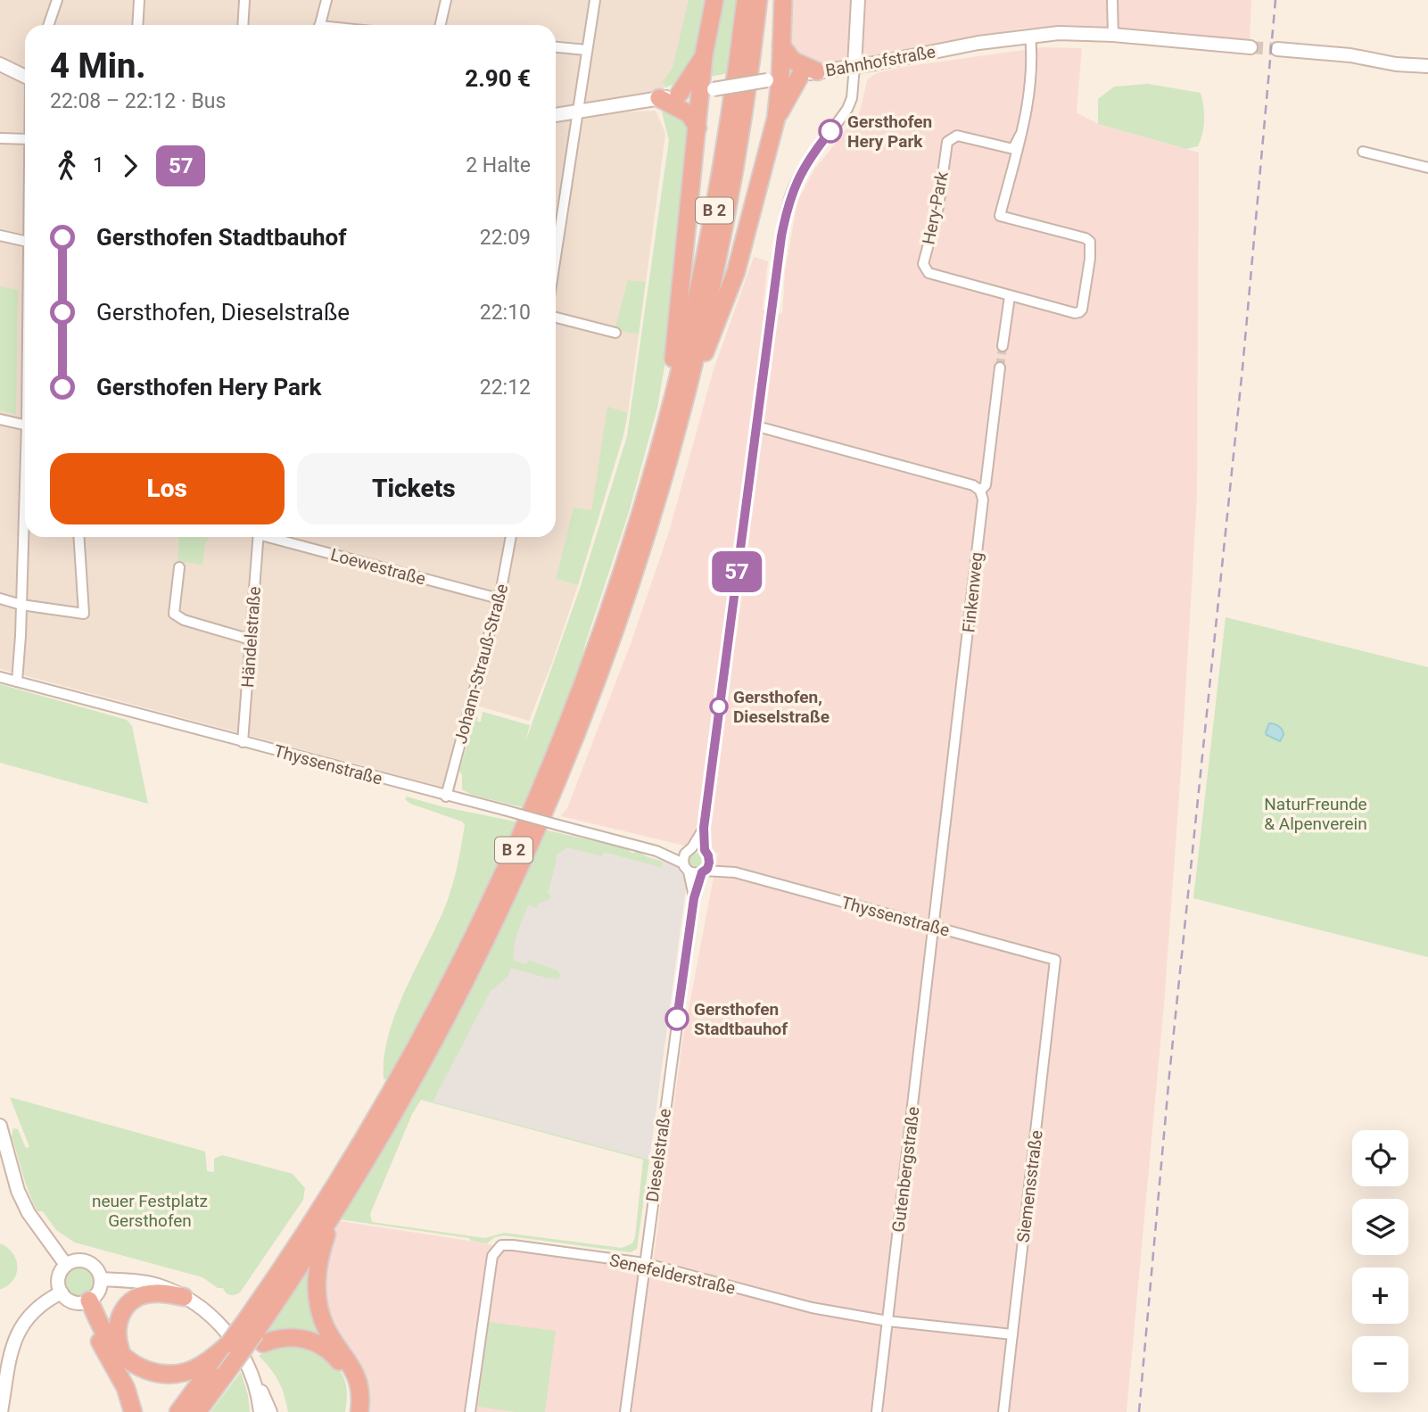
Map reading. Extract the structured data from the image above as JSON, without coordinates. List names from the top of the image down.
{
  "streets": {
    "highway": ["B 2"],
    "main road": ["Bahnhofstraße"],
    "street": [
      "Hery-Park",
      "Loewestraße",
      "Finkenweg",
      "Händelstraße",
      "Johann-Strauß-Straße",
      "Thyssenstraße",
      "Dieselstraße",
      "Gutenbergstraße",
      "Siemensstraße",
      "Senefelderstraße"
    ]
  },
  "crossings": [
    ["Bahnhofstraße", "Hery-Park"],
    ["Bahnhofstraße", "Dieselstraße"],
    ["Loewestraße", "Johann-Strauß-Straße"],
    ["Finkenweg", "Thyssenstraße"],
    ["Finkenweg", "Gutenbergstraße"],
    ["Händelstraße", "Thyssenstraße"],
    ["Johann-Strauß-Straße", "Thyssenstraße"],
    ["Thyssenstraße", "Dieselstraße"],
    ["Thyssenstraße", "Gutenbergstraße"],
    ["Thyssenstraße", "Siemensstraße"],
    ["Dieselstraße", "Senefelderstraße"],
    ["Gutenbergstraße", "Senefelderstraße"],
    ["Siemensstraße", "Senefelderstraße"]
  ],
  "parks": ["NaturFreunde & Alpenverein", "neuer Festplatz Gersthofen"],
  "places": ["Gersthofen Hery Park", "Gersthofen, Dieselstraße", "Gersthofen Stadtbauhof"],
  "lines": ["bus line 57"],
  "page": {
    "on_map": "57",
    "heading": ["4 Min.", "22:08 – 22:12 · Bus", "2.90 €"],
    "legs": ["1", "57", "2 Halte"],
    "list": [
      {
        "name": "Gersthofen Stadtbauhof",
        "value": "22:09"
      },
      {
        "name": "Gersthofen, Dieselstraße",
        "value": "22:10"
      },
      {
        "name": "Gersthofen Hery Park",
        "value": "22:12"
      }
    ],
    "buttons": ["Los", "Tickets"],
    "map_buttons": ["+", "−"]
  }
}
